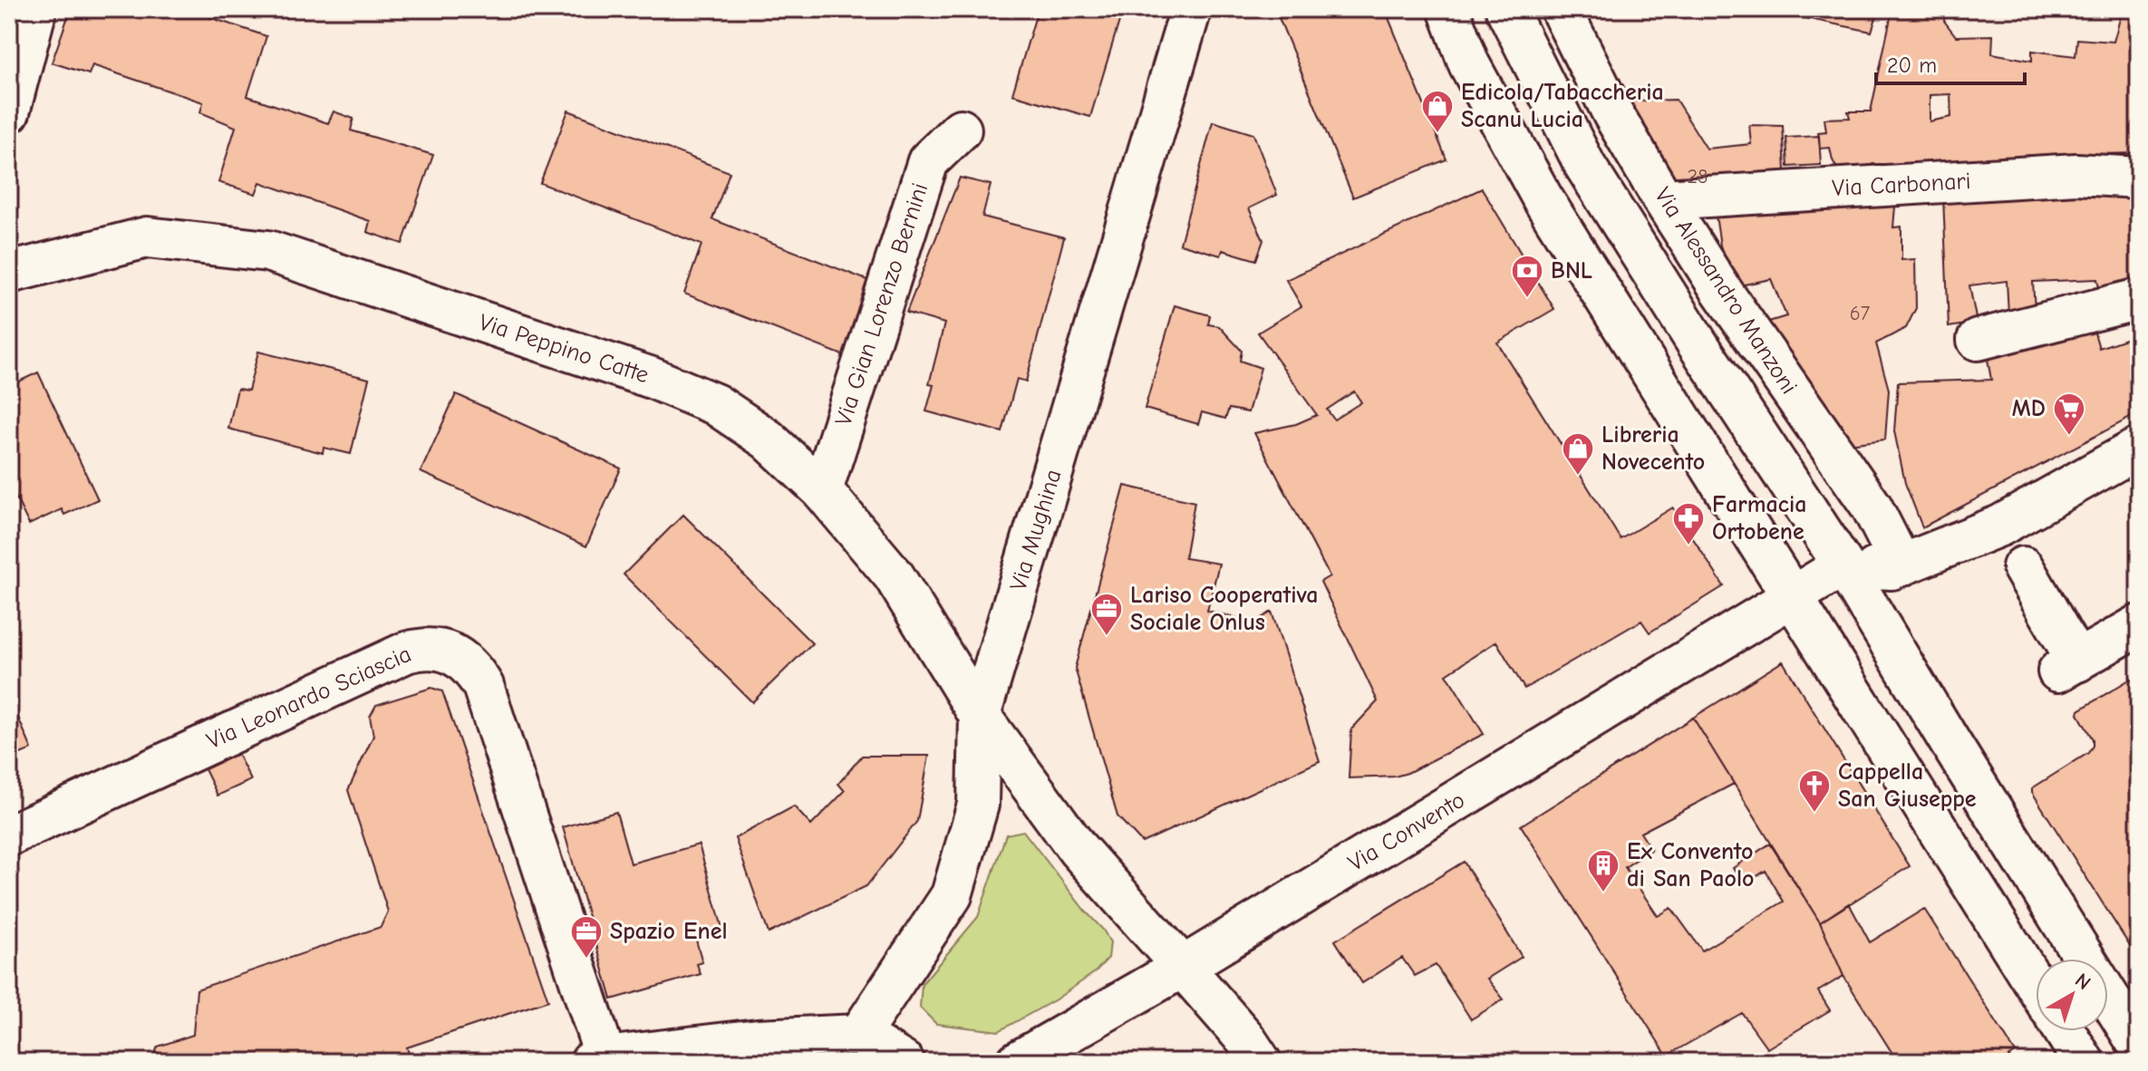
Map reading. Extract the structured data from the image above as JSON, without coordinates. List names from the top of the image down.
{
  "streets": {
    "street": [
      "Via Carbonari",
      "Via Alessandro Manzoni",
      "Via Gian Lorenzo Bernini",
      "Via Peppino Catte",
      "Via Mughina",
      "Via Leonardo Sciascia",
      "Via Convento"
    ]
  },
  "crossings": [
    ["Via Carbonari", "Via Alessandro Manzoni"],
    ["Via Gian Lorenzo Bernini", "Via Peppino Catte"],
    ["Via Peppino Catte", "Via Mughina"],
    ["Via Peppino Catte", "Via Convento"]
  ],
  "places": {
    "shop": ["Edicola/Tabaccheria Scanu Lucia", "Libreria Novecento"],
    "bank": ["BNL"],
    "supermarket": ["MD"],
    "pharmacy": ["Farmacia Ortobene"],
    "office": ["Lariso Cooperativa Sociale Onlus", "Spazio Enel"],
    "church": ["Cappella San Giuseppe"],
    "building": ["Ex Convento di San Paolo"]
  },
  "house_numbers": ["28", "67"],
  "scale_bar": "20 m",
  "north": "top right"
}
